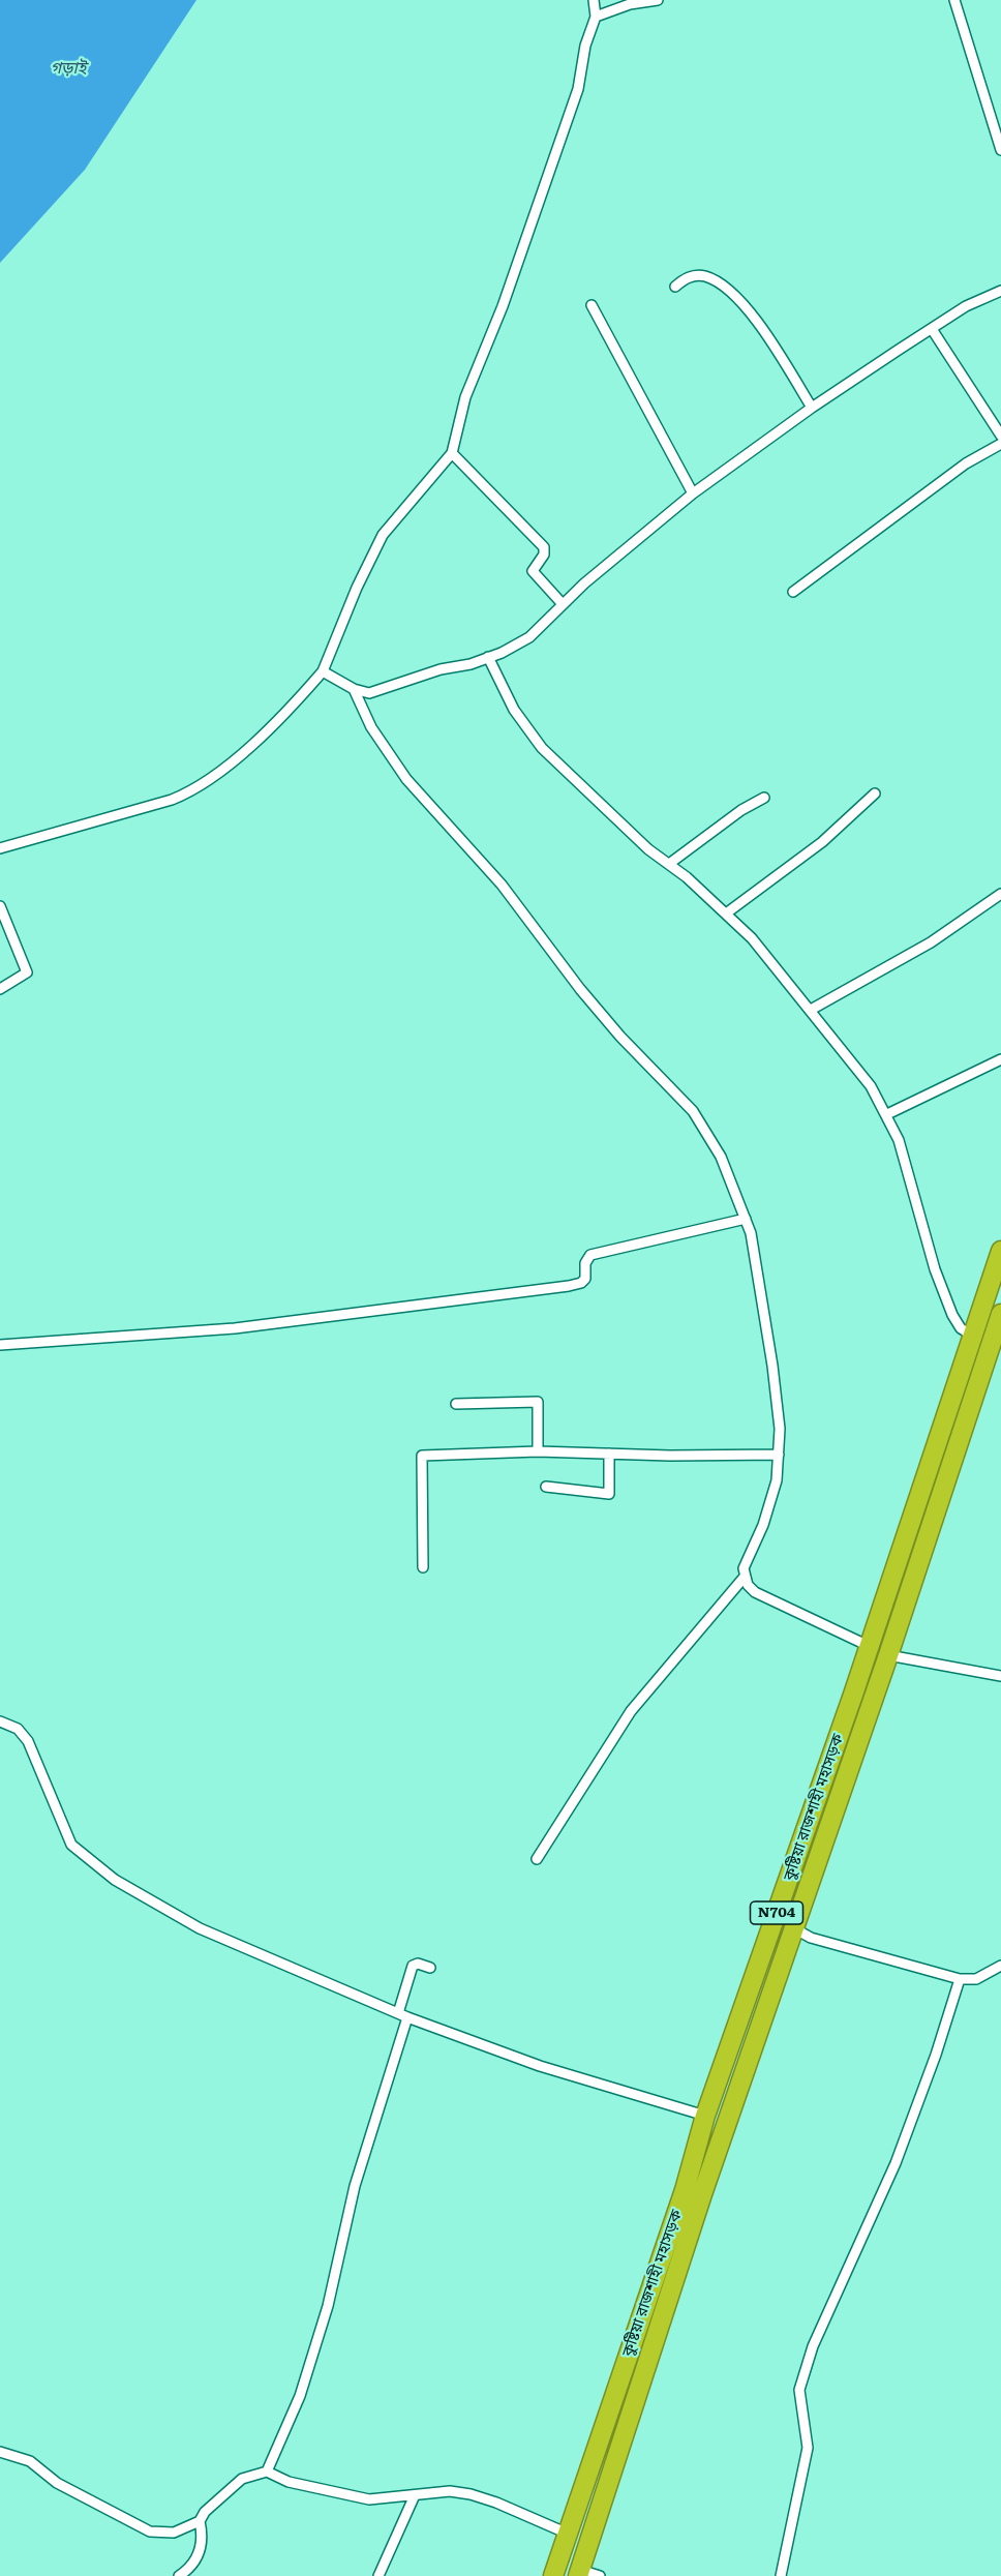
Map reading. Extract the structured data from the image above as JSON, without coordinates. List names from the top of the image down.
{
  "streets": {
    "highway": ["কুষ্টিয়া রাজশাহী মহাসড়ক", "N704"]
  },
  "water": ["গড়াই"]
}
